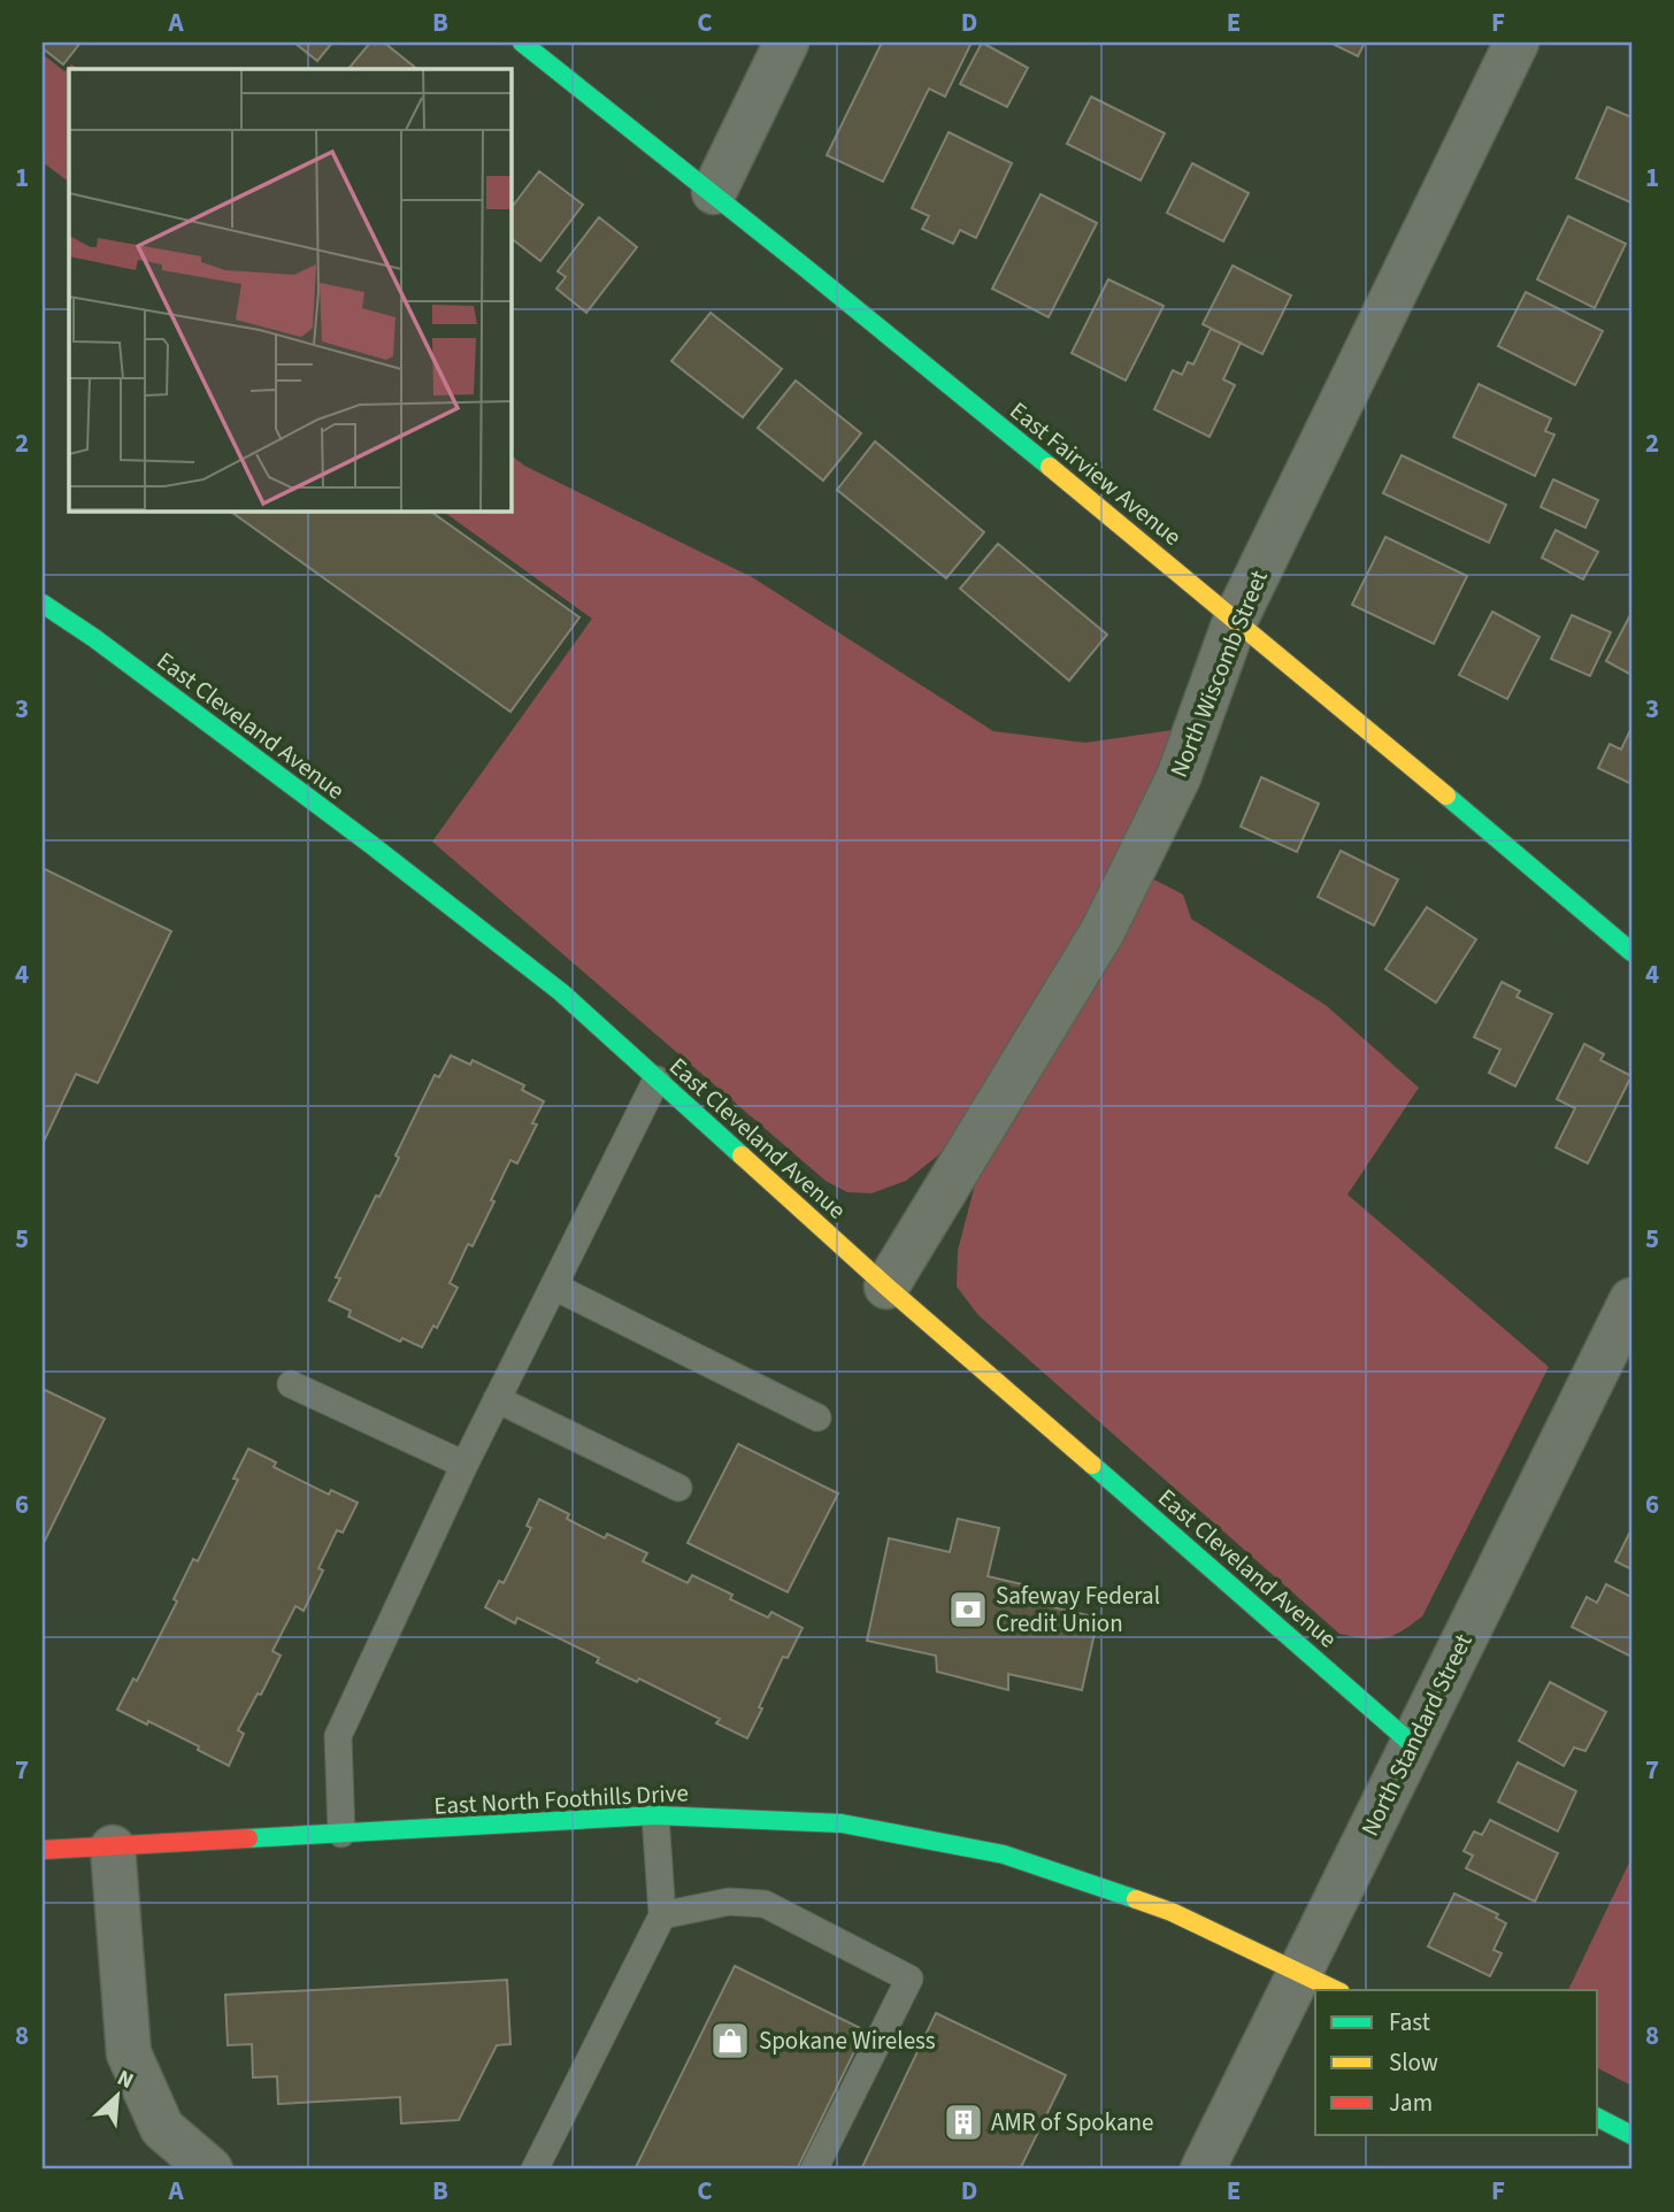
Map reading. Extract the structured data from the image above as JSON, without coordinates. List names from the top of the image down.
{
  "streets": {
    "street": [
      "East Fairview Avenue",
      "North Wiscomb Street",
      "East Cleveland Avenue",
      "North Standard Street",
      "East North Foothills Drive"
    ]
  },
  "crossings": [
    ["East Fairview Avenue", "North Wiscomb Street"],
    ["North Wiscomb Street", "East Cleveland Avenue"],
    ["East Cleveland Avenue", "North Standard Street"],
    ["North Standard Street", "East North Foothills Drive"]
  ],
  "places": {
    "bank": ["Safeway Federal Credit Union"],
    "shop": ["Spokane Wireless"],
    "building": ["AMR of Spokane"]
  },
  "legend": ["Fast", "Slow", "Jam"],
  "north": "top right",
  "grid": {
    "columns": [
      "A",
      "B",
      "C",
      "D",
      "E",
      "F"
    ],
    "rows": [
      "1",
      "2",
      "3",
      "4",
      "5",
      "6",
      "7",
      "8"
    ]
  }
}
